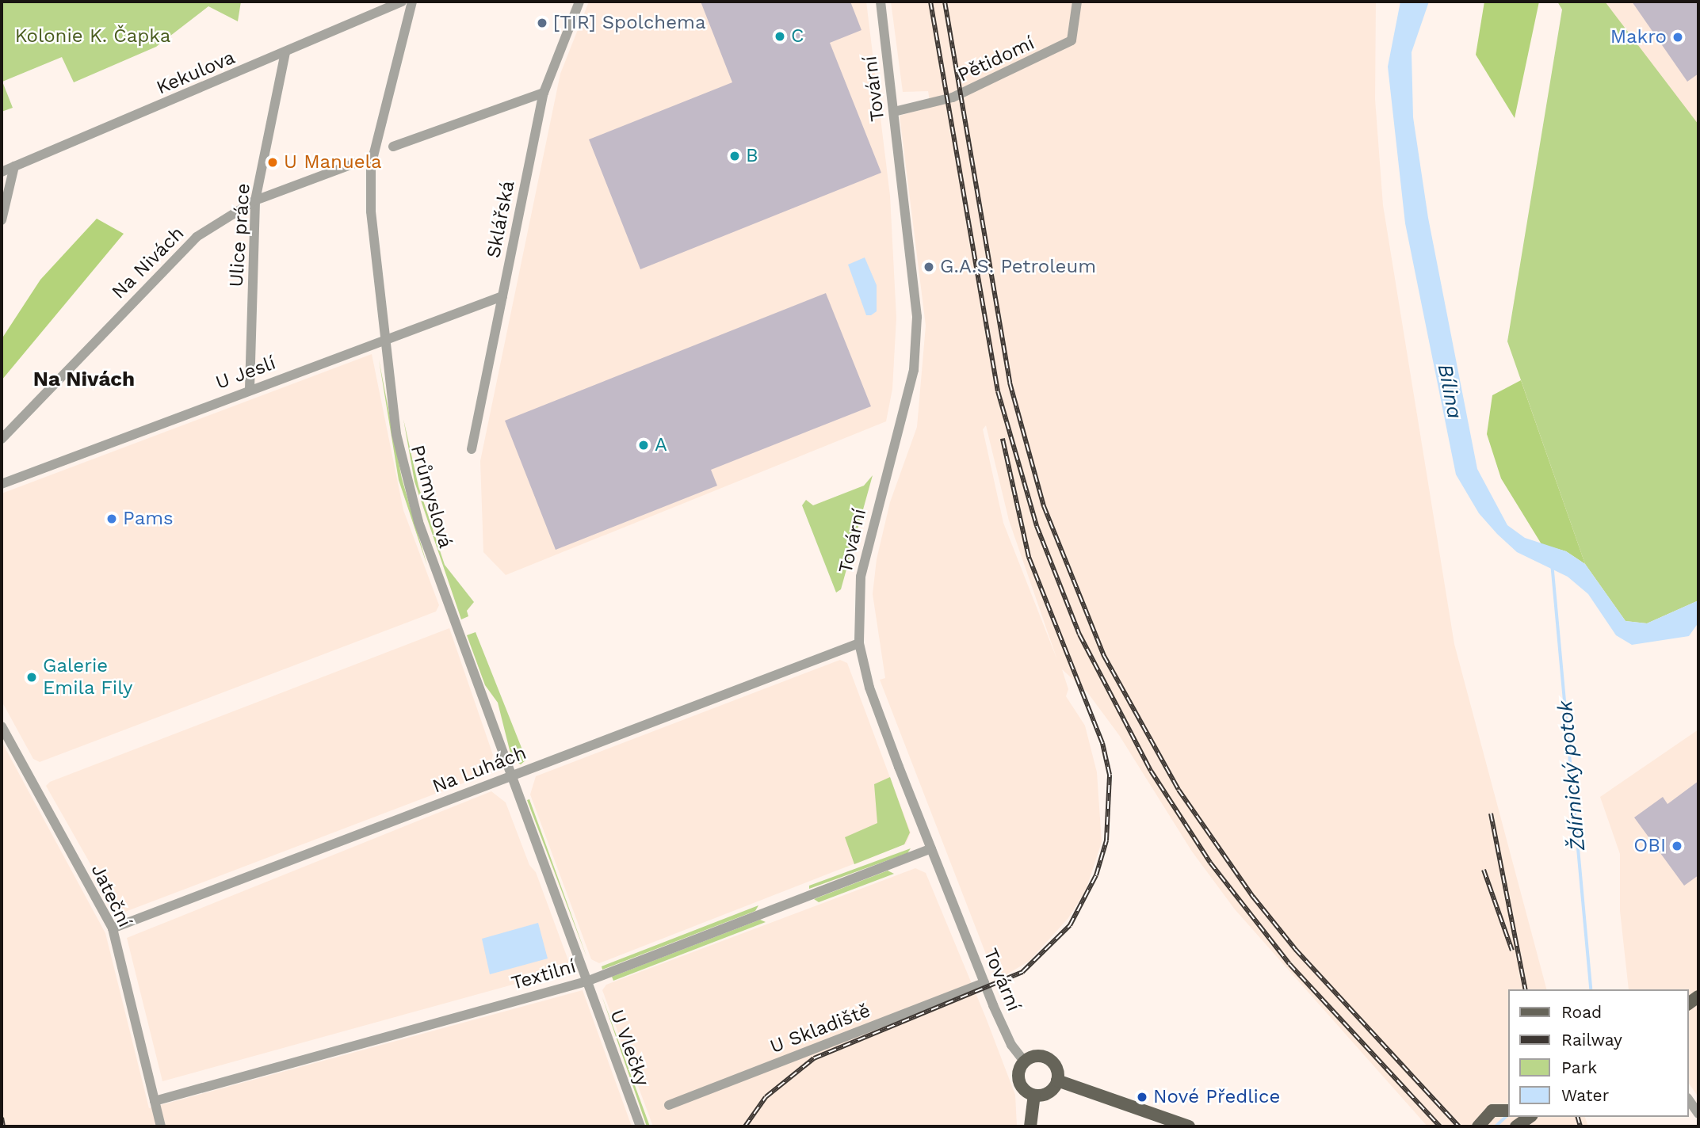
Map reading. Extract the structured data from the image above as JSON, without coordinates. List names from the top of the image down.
{
  "streets": {
    "street": [
      "Pětidomí",
      "Kekulova",
      "Tovární",
      "Sklářská",
      "Ulice práce",
      "Na Nivách",
      "U Jeslí",
      "Průmyslová",
      "Na Luhách",
      "Jateční",
      "Textilní",
      "U Skladiště",
      "U Vlečky"
    ]
  },
  "crossings": [
    ["Pětidomí", "Tovární"],
    ["Kekulova", "Ulice práce"],
    ["Tovární", "Na Luhách"],
    ["Tovární", "Textilní"],
    ["Tovární", "U Skladiště"],
    ["Sklářská", "U Jeslí"],
    ["Ulice práce", "Na Nivách"],
    ["Ulice práce", "U Jeslí"],
    ["U Jeslí", "Průmyslová"],
    ["Průmyslová", "Na Luhách"],
    ["Průmyslová", "Textilní"],
    ["Průmyslová", "U Vlečky"],
    ["Na Luhách", "Jateční"],
    ["Jateční", "Textilní"],
    ["Textilní", "U Vlečky"]
  ],
  "districts": ["Na Nivách"],
  "water": ["Bílina", "Ždírnický potok"],
  "parks": ["Kolonie K. Čapka"],
  "places": [
    "[TIR] Spolchema",
    "C",
    "Makro",
    "B",
    "U Manuela",
    "G.A.S. Petroleum",
    "A",
    "Pams",
    "Galerie Emila Fily",
    "OBI",
    "Nové Předlice"
  ],
  "legend": [
    "Road",
    "Railway",
    "Park",
    "Water"
  ]
}
